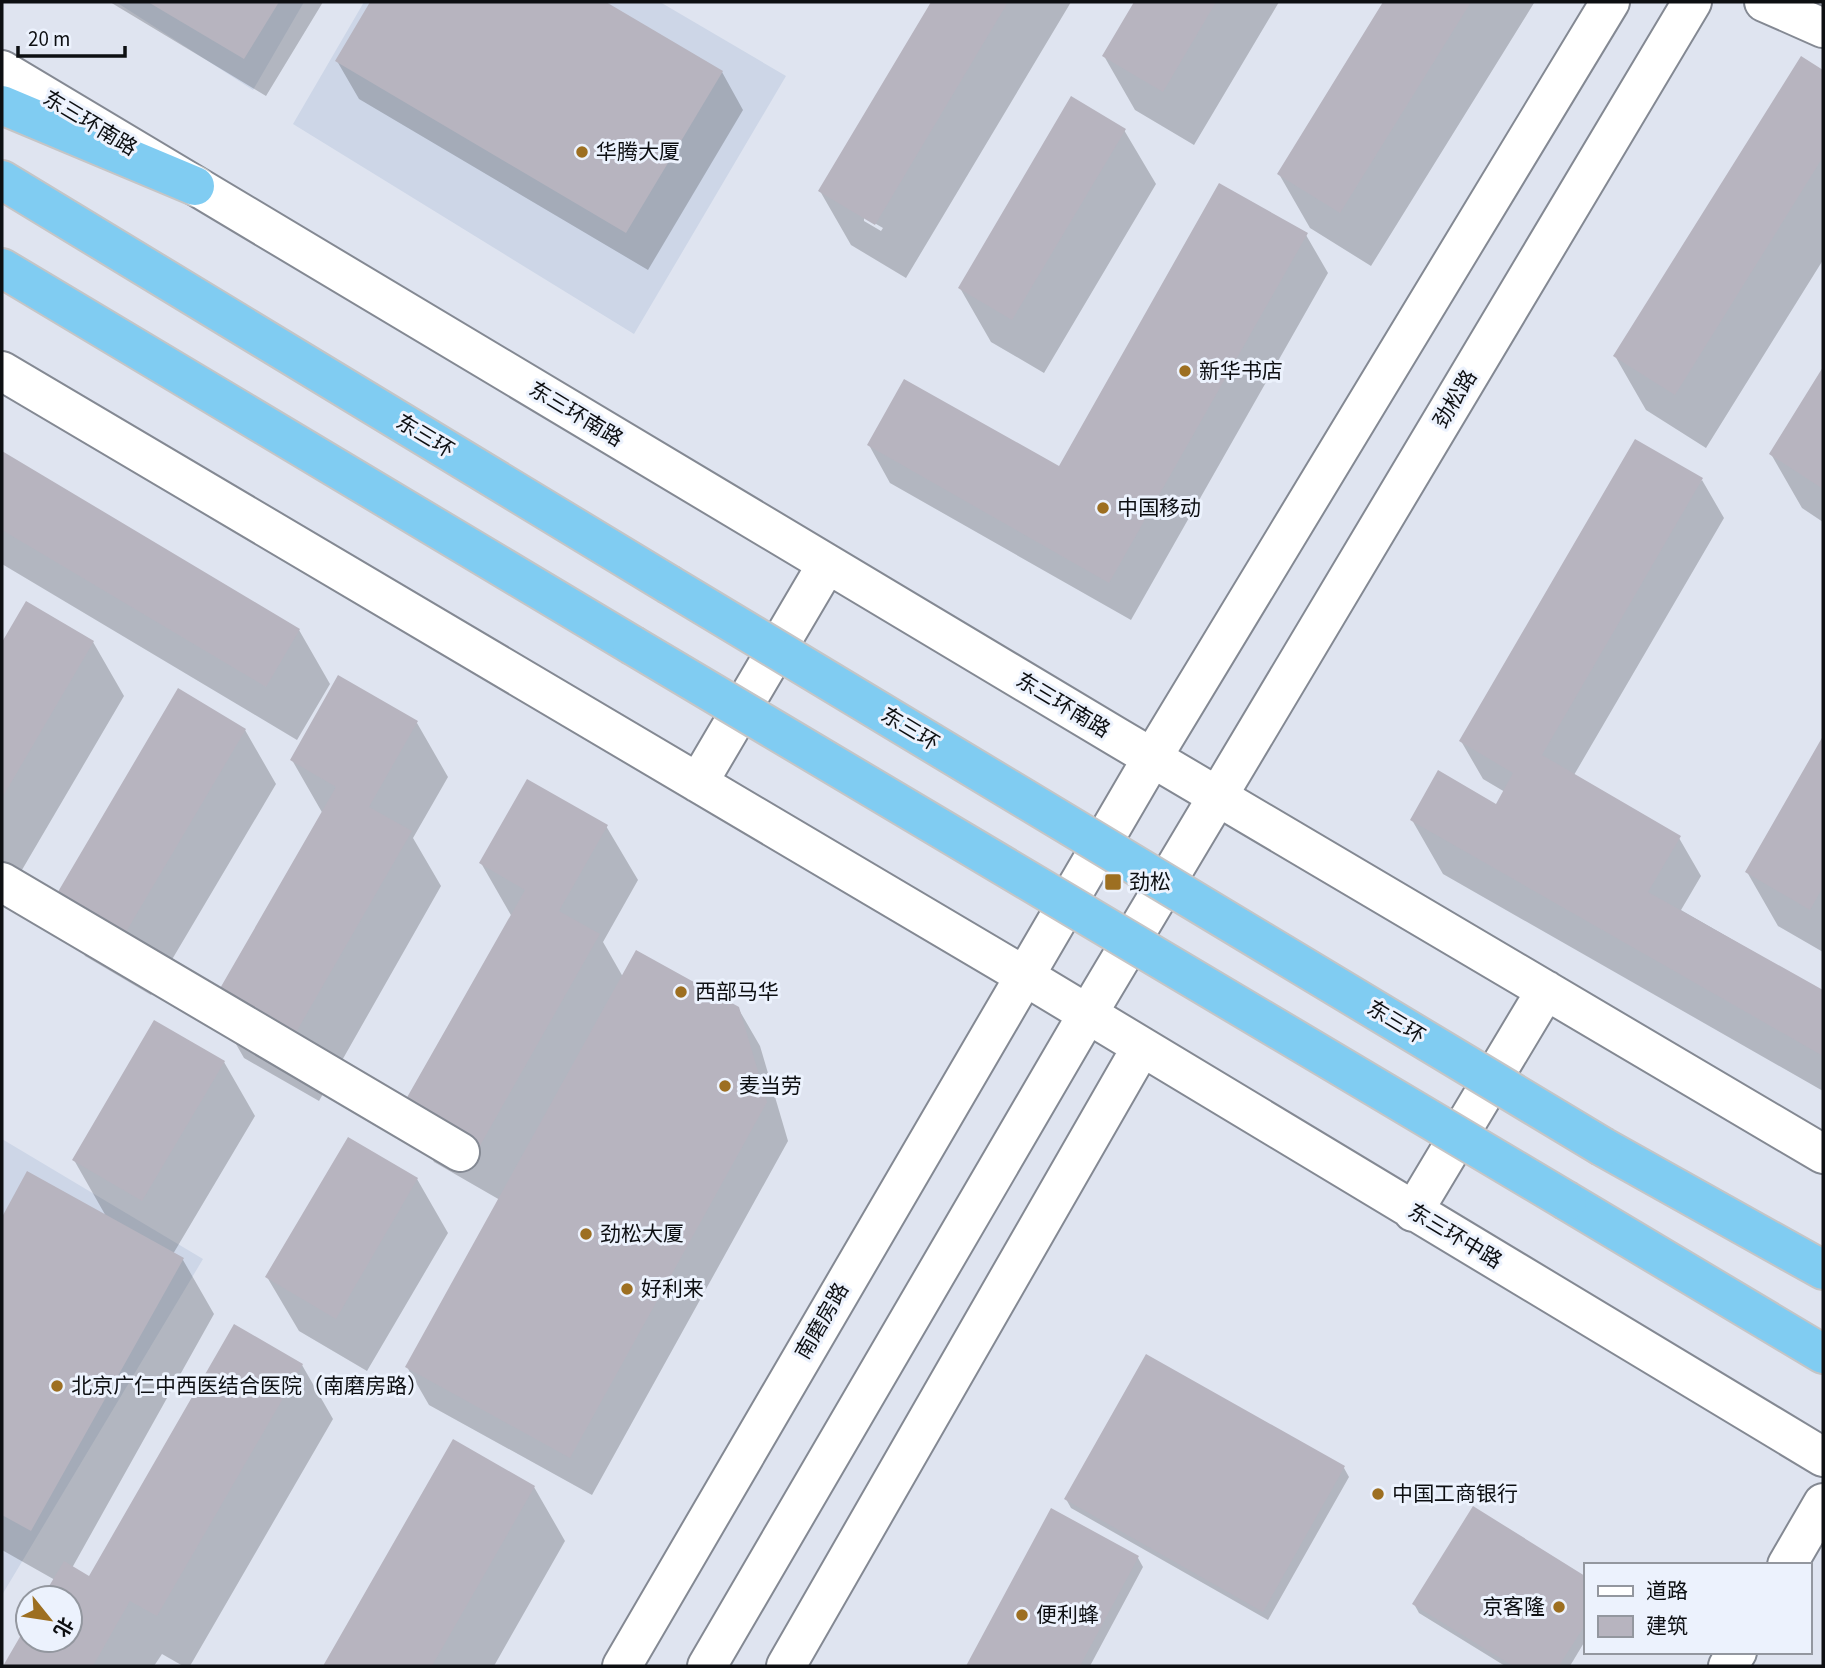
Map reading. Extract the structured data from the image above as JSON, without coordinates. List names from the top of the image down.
{
  "streets": {
    "highway": ["东三环"],
    "street": [
      "东三环南路",
      "劲松路",
      "东三环中路",
      "南磨房路"
    ]
  },
  "crossings": [
    ["东三环南路", "劲松路"],
    ["东三环南路", "南磨房路"],
    ["劲松路", "东三环中路"],
    ["东三环中路", "南磨房路"]
  ],
  "places": {
    "other": [
      "华腾大厦",
      "新华书店",
      "中国移动",
      "西部马华",
      "麦当劳",
      "劲松大厦",
      "好利来",
      "北京广仁中西医结合医院（南磨房路）",
      "中国工商银行",
      "京客隆",
      "便利蜂"
    ],
    "transit": ["劲松"]
  },
  "legend": ["道路", "建筑"],
  "scale_bar": "20 m",
  "north": "bottom right"
}
